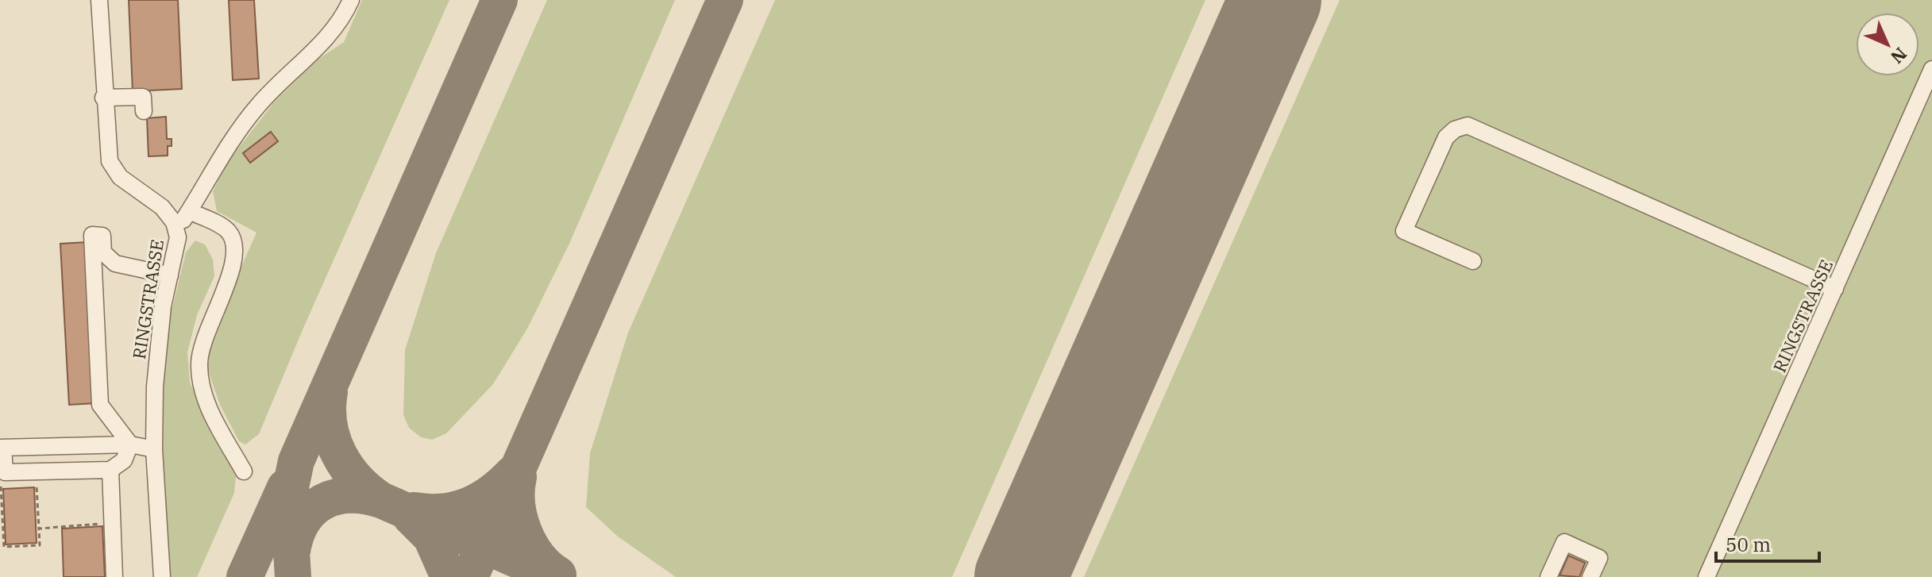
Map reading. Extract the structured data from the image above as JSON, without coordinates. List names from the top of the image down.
{
  "streets": {
    "lane": ["RINGSTRASSE"]
  },
  "scale_bar": "50 m",
  "north": "bottom right"
}
